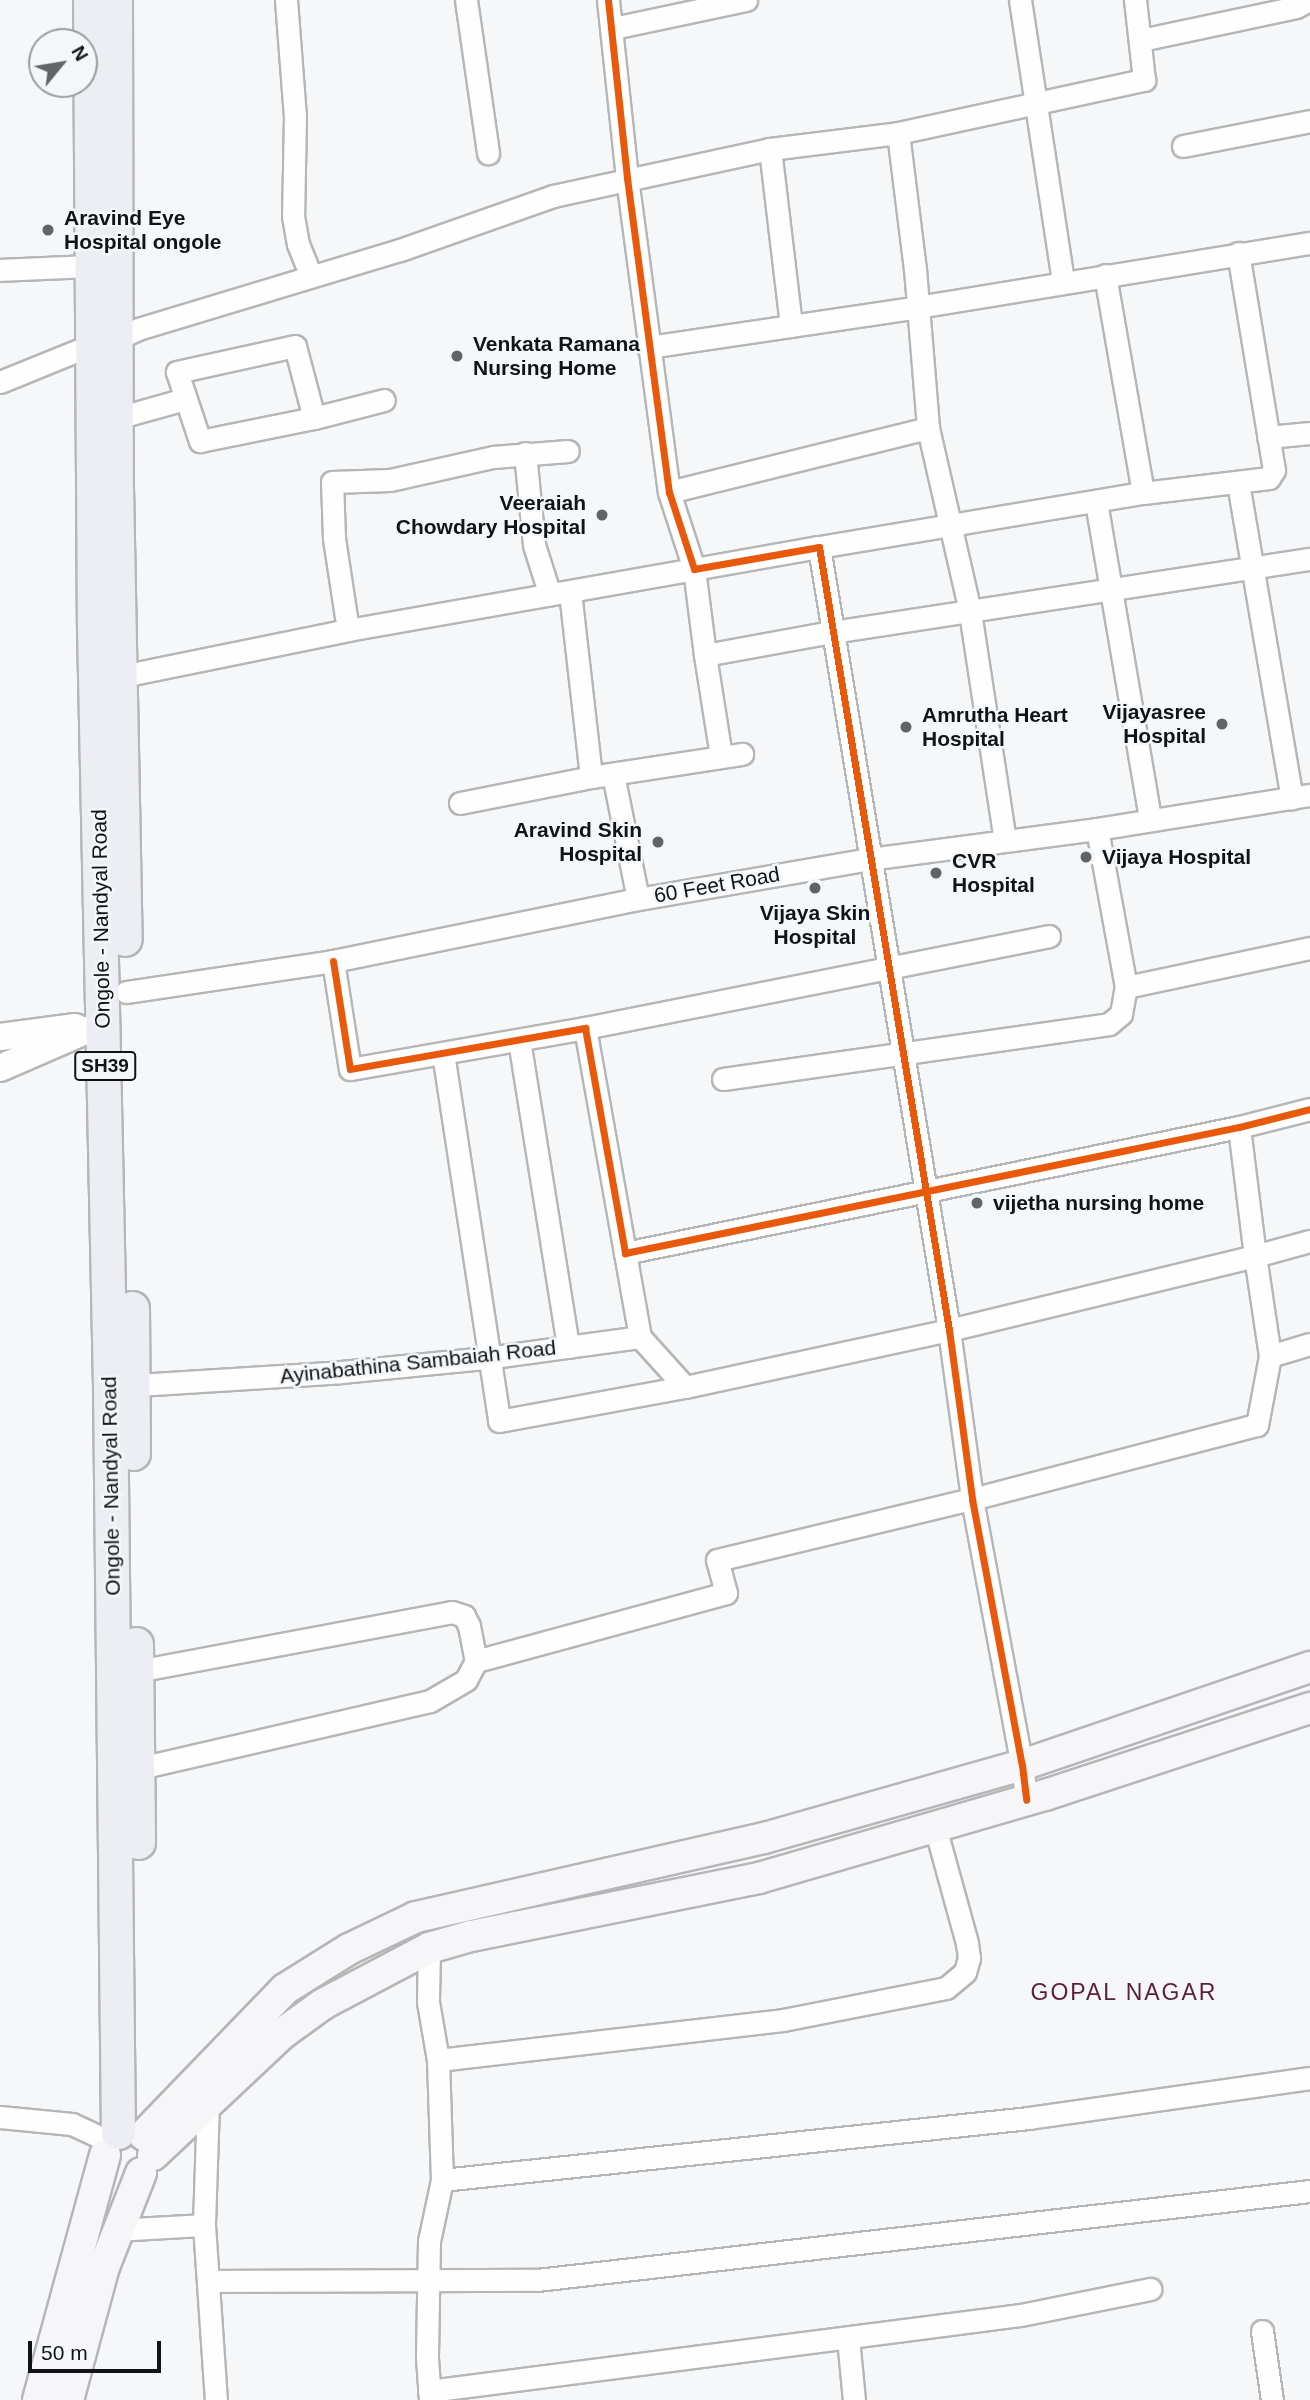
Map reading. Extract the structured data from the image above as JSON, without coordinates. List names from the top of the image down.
{
  "streets": {
    "main road": ["Ongole - Nandyal Road", "SH39"],
    "street": ["60 Feet Road", "Ayinabathina Sambaiah Road"]
  },
  "crossings": [
    ["60 Feet Road", "Ongole - Nandyal Road"],
    ["Ongole - Nandyal Road", "Ayinabathina Sambaiah Road"]
  ],
  "districts": ["GOPAL NAGAR"],
  "places": [
    "Aravind Eye Hospital ongole",
    "Venkata Ramana Nursing Home",
    "Veeraiah Chowdary Hospital",
    "Vijayasree Hospital",
    "Amrutha Heart Hospital",
    "Aravind Skin Hospital",
    "Vijaya Hospital",
    "CVR Hospital",
    "Vijaya Skin Hospital",
    "vijetha nursing home"
  ],
  "scale_bar": "50 m",
  "north": "top right"
}
